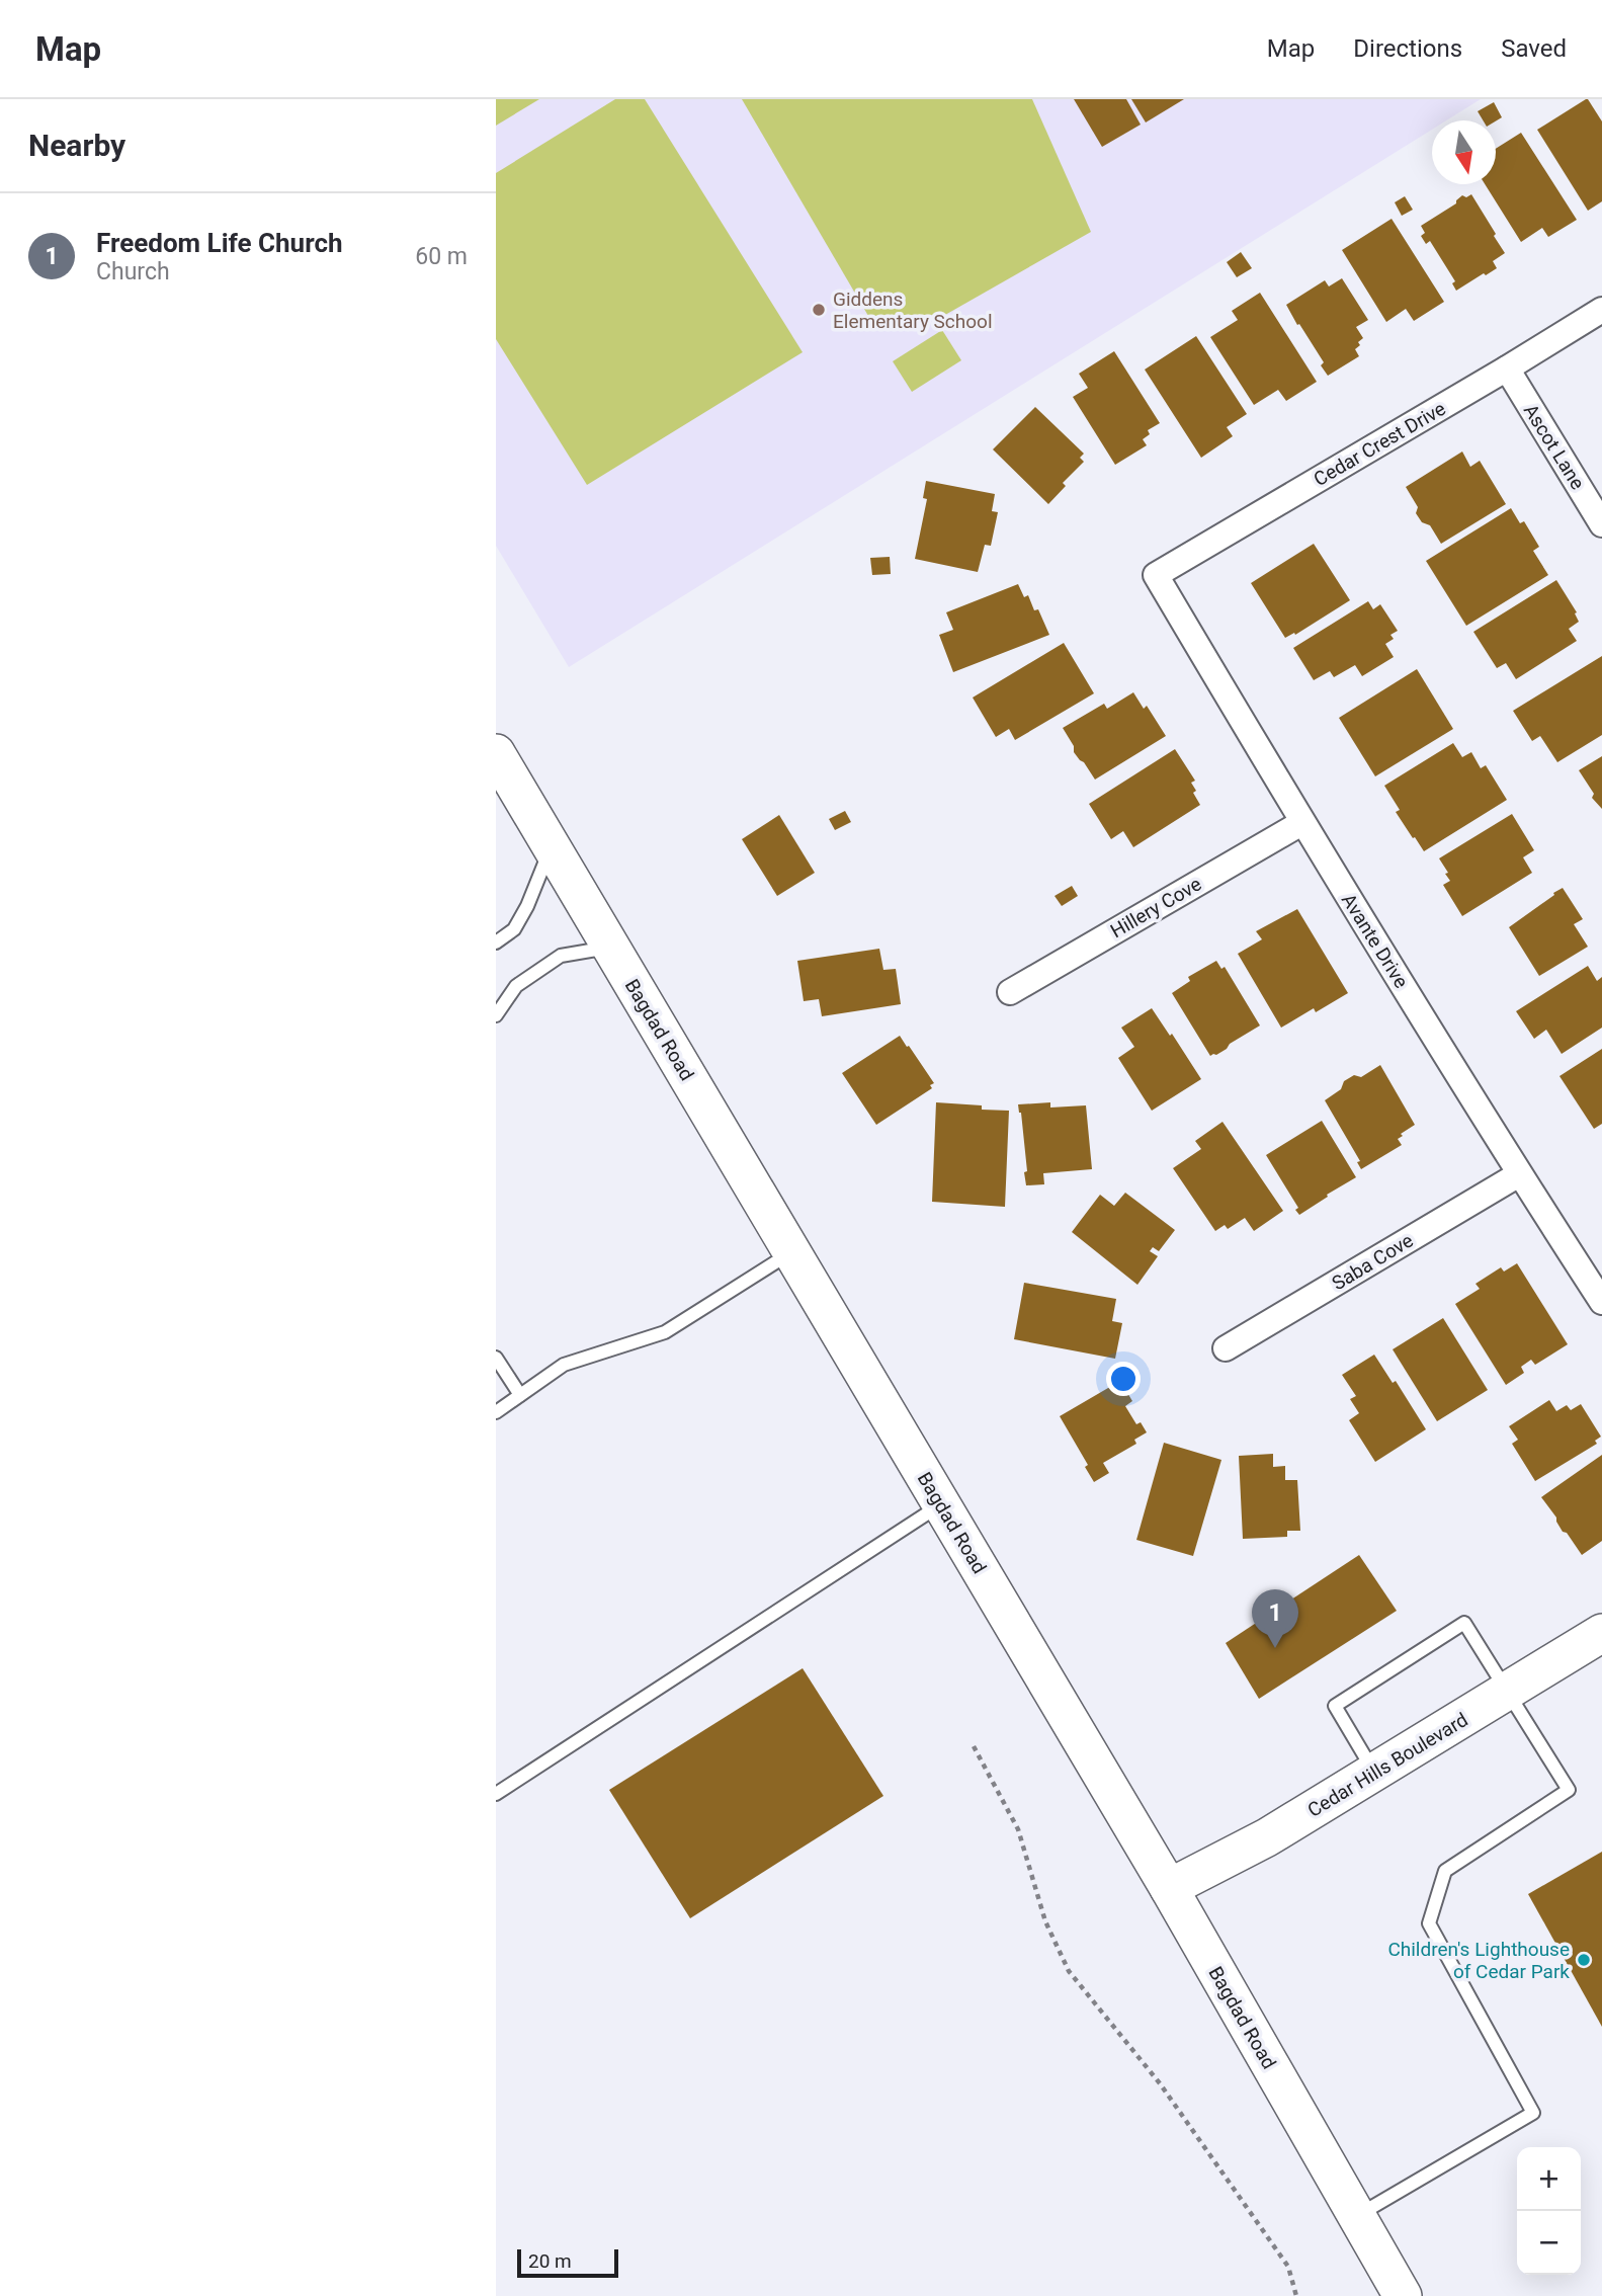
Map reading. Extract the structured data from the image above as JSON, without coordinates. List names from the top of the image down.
{
  "streets": {
    "main road": ["Bagdad Road", "Cedar Hills Boulevard"],
    "street": [
      "Cedar Crest Drive",
      "Ascot Lane",
      "Hillery Cove",
      "Avante Drive",
      "Saba Cove"
    ]
  },
  "crossings": [
    ["Cedar Crest Drive", "Ascot Lane"],
    ["Cedar Crest Drive", "Avante Drive"],
    ["Hillery Cove", "Avante Drive"],
    ["Avante Drive", "Saba Cove"],
    ["Bagdad Road", "Cedar Hills Boulevard"]
  ],
  "places": ["Giddens Elementary School", "Children's Lighthouse of Cedar Park"],
  "scale_bar": "20 m",
  "north": "bottom",
  "page": {
    "header": "Map",
    "nav": ["Map", "Directions", "Saved"],
    "heading": "Nearby",
    "list": [
      {
        "mark": "1",
        "name": "Freedom Life Church",
        "note": "Church",
        "value": "60 m"
      }
    ],
    "pins": "1",
    "map_buttons": ["+", "−"],
    "scale": "20 m"
  }
}
